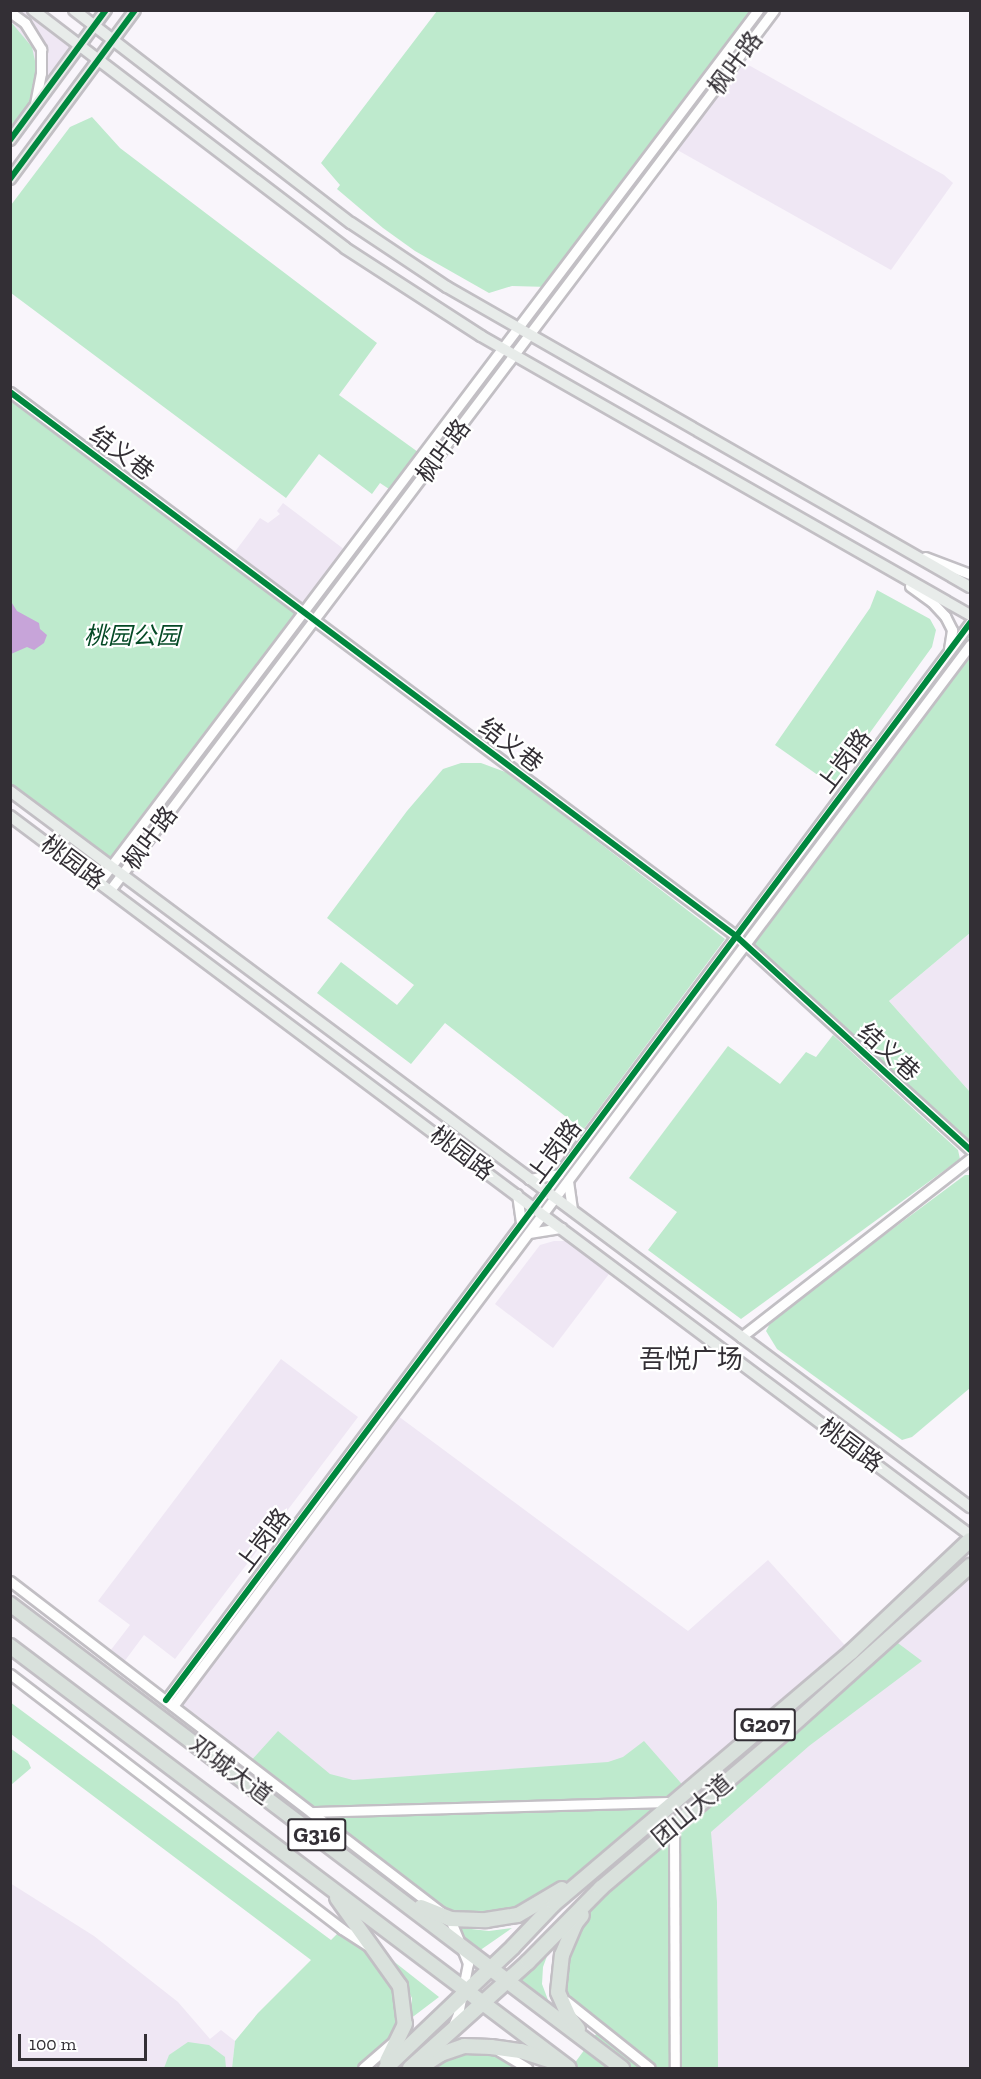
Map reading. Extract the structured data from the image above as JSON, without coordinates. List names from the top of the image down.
{
  "streets": {
    "highway": [
      "G207",
      "邓城大道",
      "团山大道",
      "G316"
    ],
    "main road": ["桃园路"],
    "street": ["枫叶路", "结义巷", "上岗路"]
  },
  "crossings": [
    ["枫叶路", "结义巷"],
    ["枫叶路", "桃园路"],
    ["结义巷", "上岗路"],
    ["上岗路", "桃园路"],
    ["G207", "邓城大道"],
    ["G207", "团山大道"],
    ["邓城大道", "团山大道"]
  ],
  "districts": ["吾悦广场"],
  "parks": ["桃园公园"],
  "scale_bar": "100 m"
}
